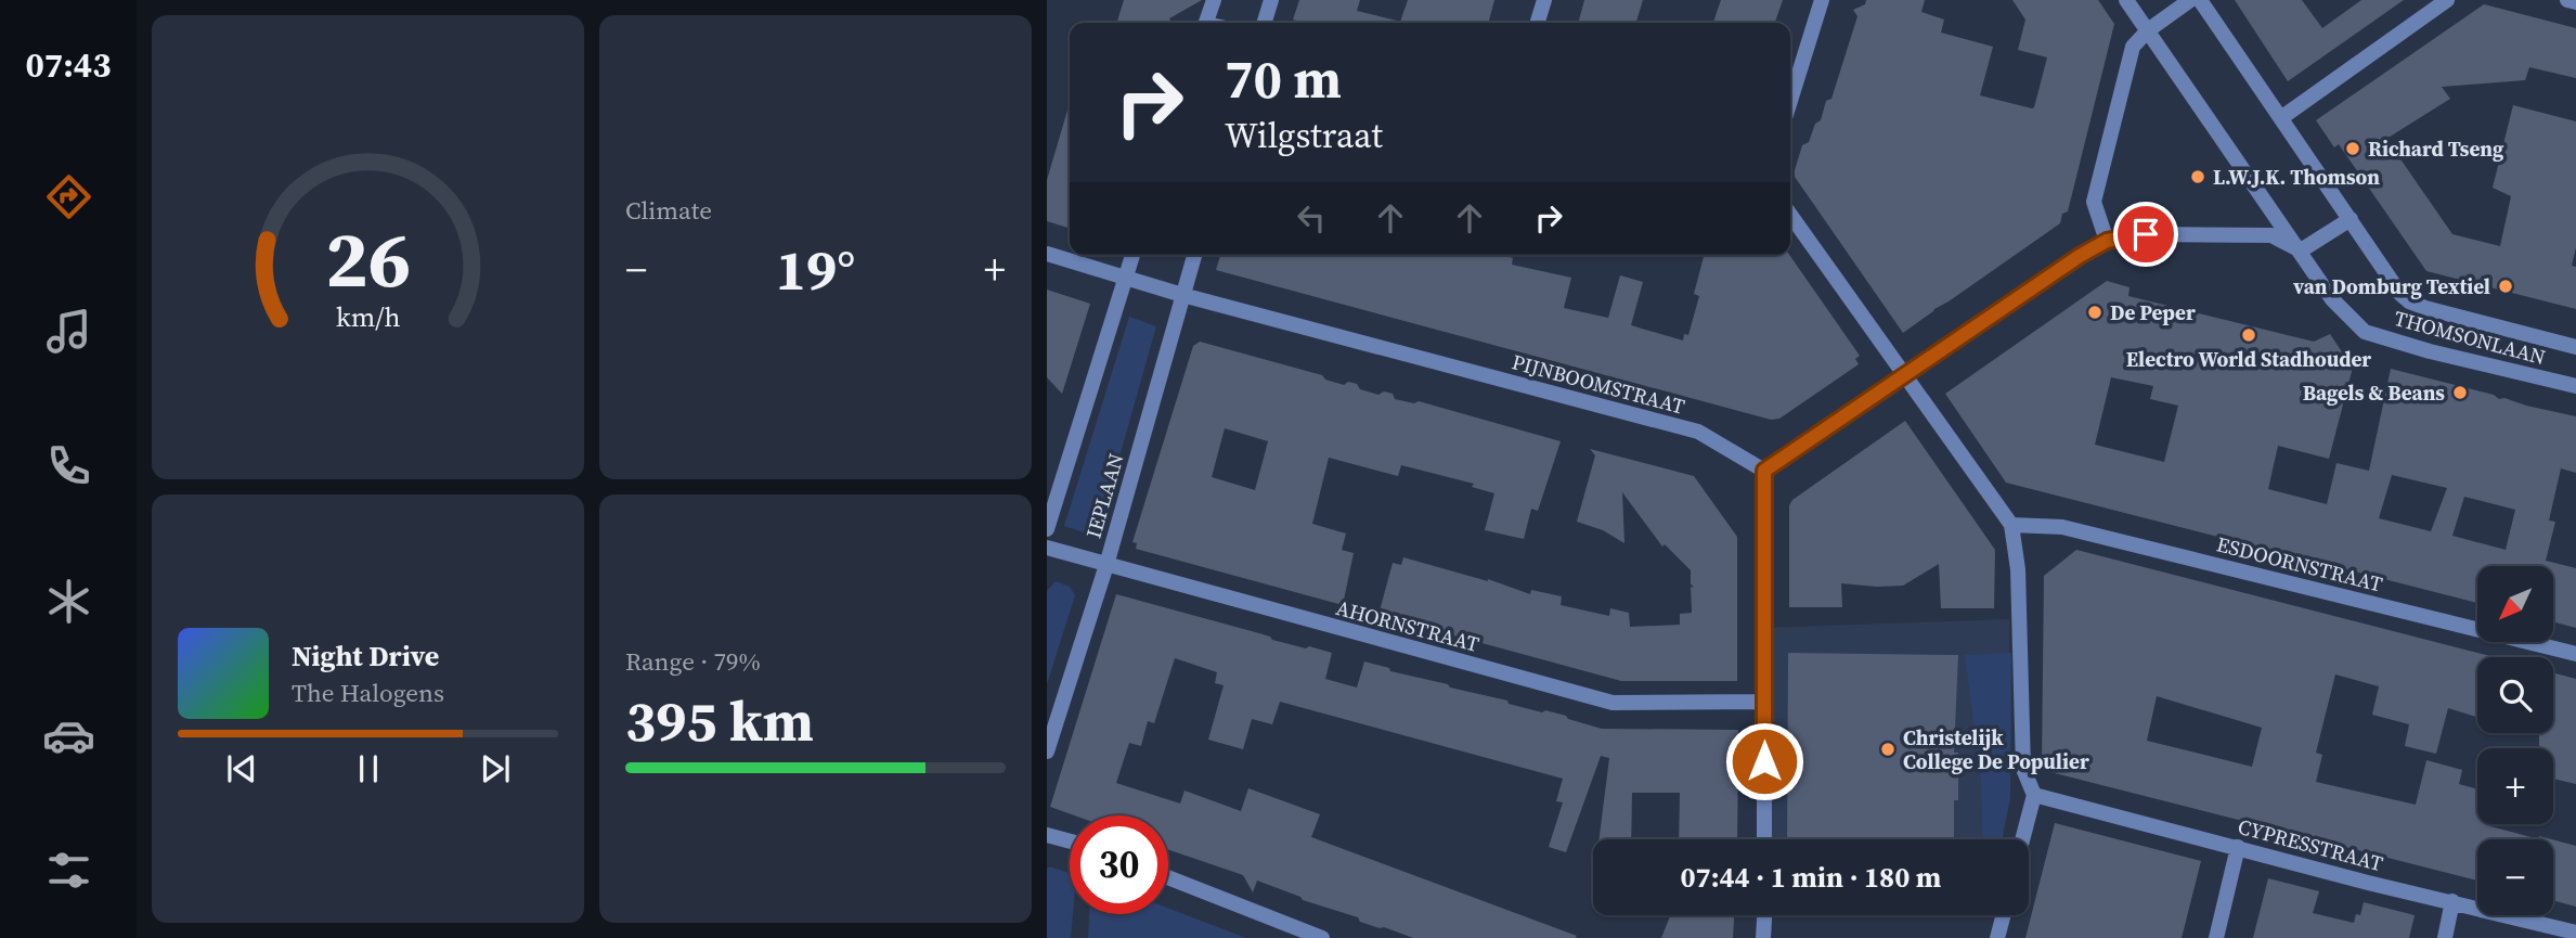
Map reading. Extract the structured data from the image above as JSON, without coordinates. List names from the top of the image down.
{
  "streets": {
    "street": [
      "THOMSONLAAN",
      "PIJNBOOMSTRAAT",
      "IEPLAAN",
      "ESDOORNSTRAAT",
      "AHORNSTRAAT",
      "CYPRESSTRAAT"
    ]
  },
  "crossings": [
    ["PIJNBOOMSTRAAT", "IEPLAAN"],
    ["IEPLAAN", "AHORNSTRAAT"]
  ],
  "places": [
    "Richard Tseng",
    "L.W.J.K. Thomson",
    "van Domburg Textiel",
    "De Peper",
    "Electro World Stadhouder",
    "Bagels & Beans",
    "Christelijk College De Populier"
  ],
  "north": "bottom left",
  "page": {
    "tabs": "07:43",
    "tile": [
      "Climate",
      ["Range · 79%", "395 km"]
    ],
    "turn": ["70 m", "Wilgstraat"],
    "heat": ["−", "19°", "+"],
    "map_buttons": ["+", "−"],
    "song": ["Night Drive", "The Halogens"],
    "limit": "30",
    "trip": "07:44 · 1 min · 180 m",
    "gauge": ["26", "km/h"]
  }
}
